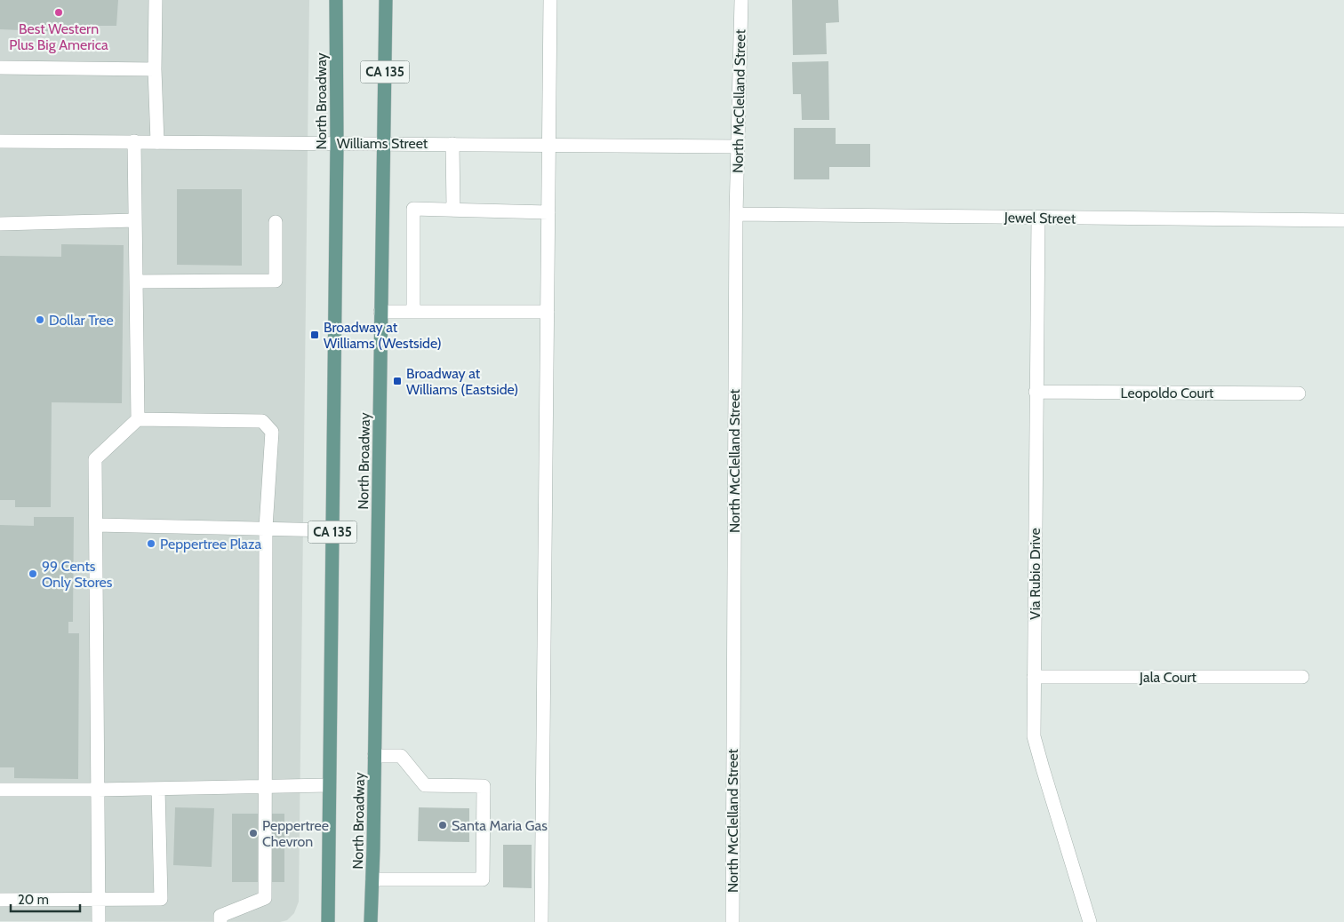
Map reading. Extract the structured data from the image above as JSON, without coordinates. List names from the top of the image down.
{
  "streets": {
    "main road": ["CA 135", "North Broadway"],
    "street": [
      "North McClelland Street",
      "Williams Street",
      "Jewel Street",
      "Leopoldo Court",
      "Via Rubio Drive",
      "Jala Court"
    ]
  },
  "crossings": [
    ["North Broadway", "Williams Street"],
    ["North McClelland Street", "Williams Street"],
    ["North McClelland Street", "Jewel Street"],
    ["Jewel Street", "Via Rubio Drive"],
    ["Leopoldo Court", "Via Rubio Drive"],
    ["Via Rubio Drive", "Jala Court"]
  ],
  "places": {
    "other": [
      "Best Western Plus Big America",
      "Dollar Tree",
      "Peppertree Plaza",
      "99 Cents Only Stores",
      "Santa Maria Gas",
      "Peppertree Chevron"
    ],
    "transit": ["Broadway at Williams (Westside)", "Broadway at Williams (Eastside)"]
  },
  "scale_bar": "20 m"
}
